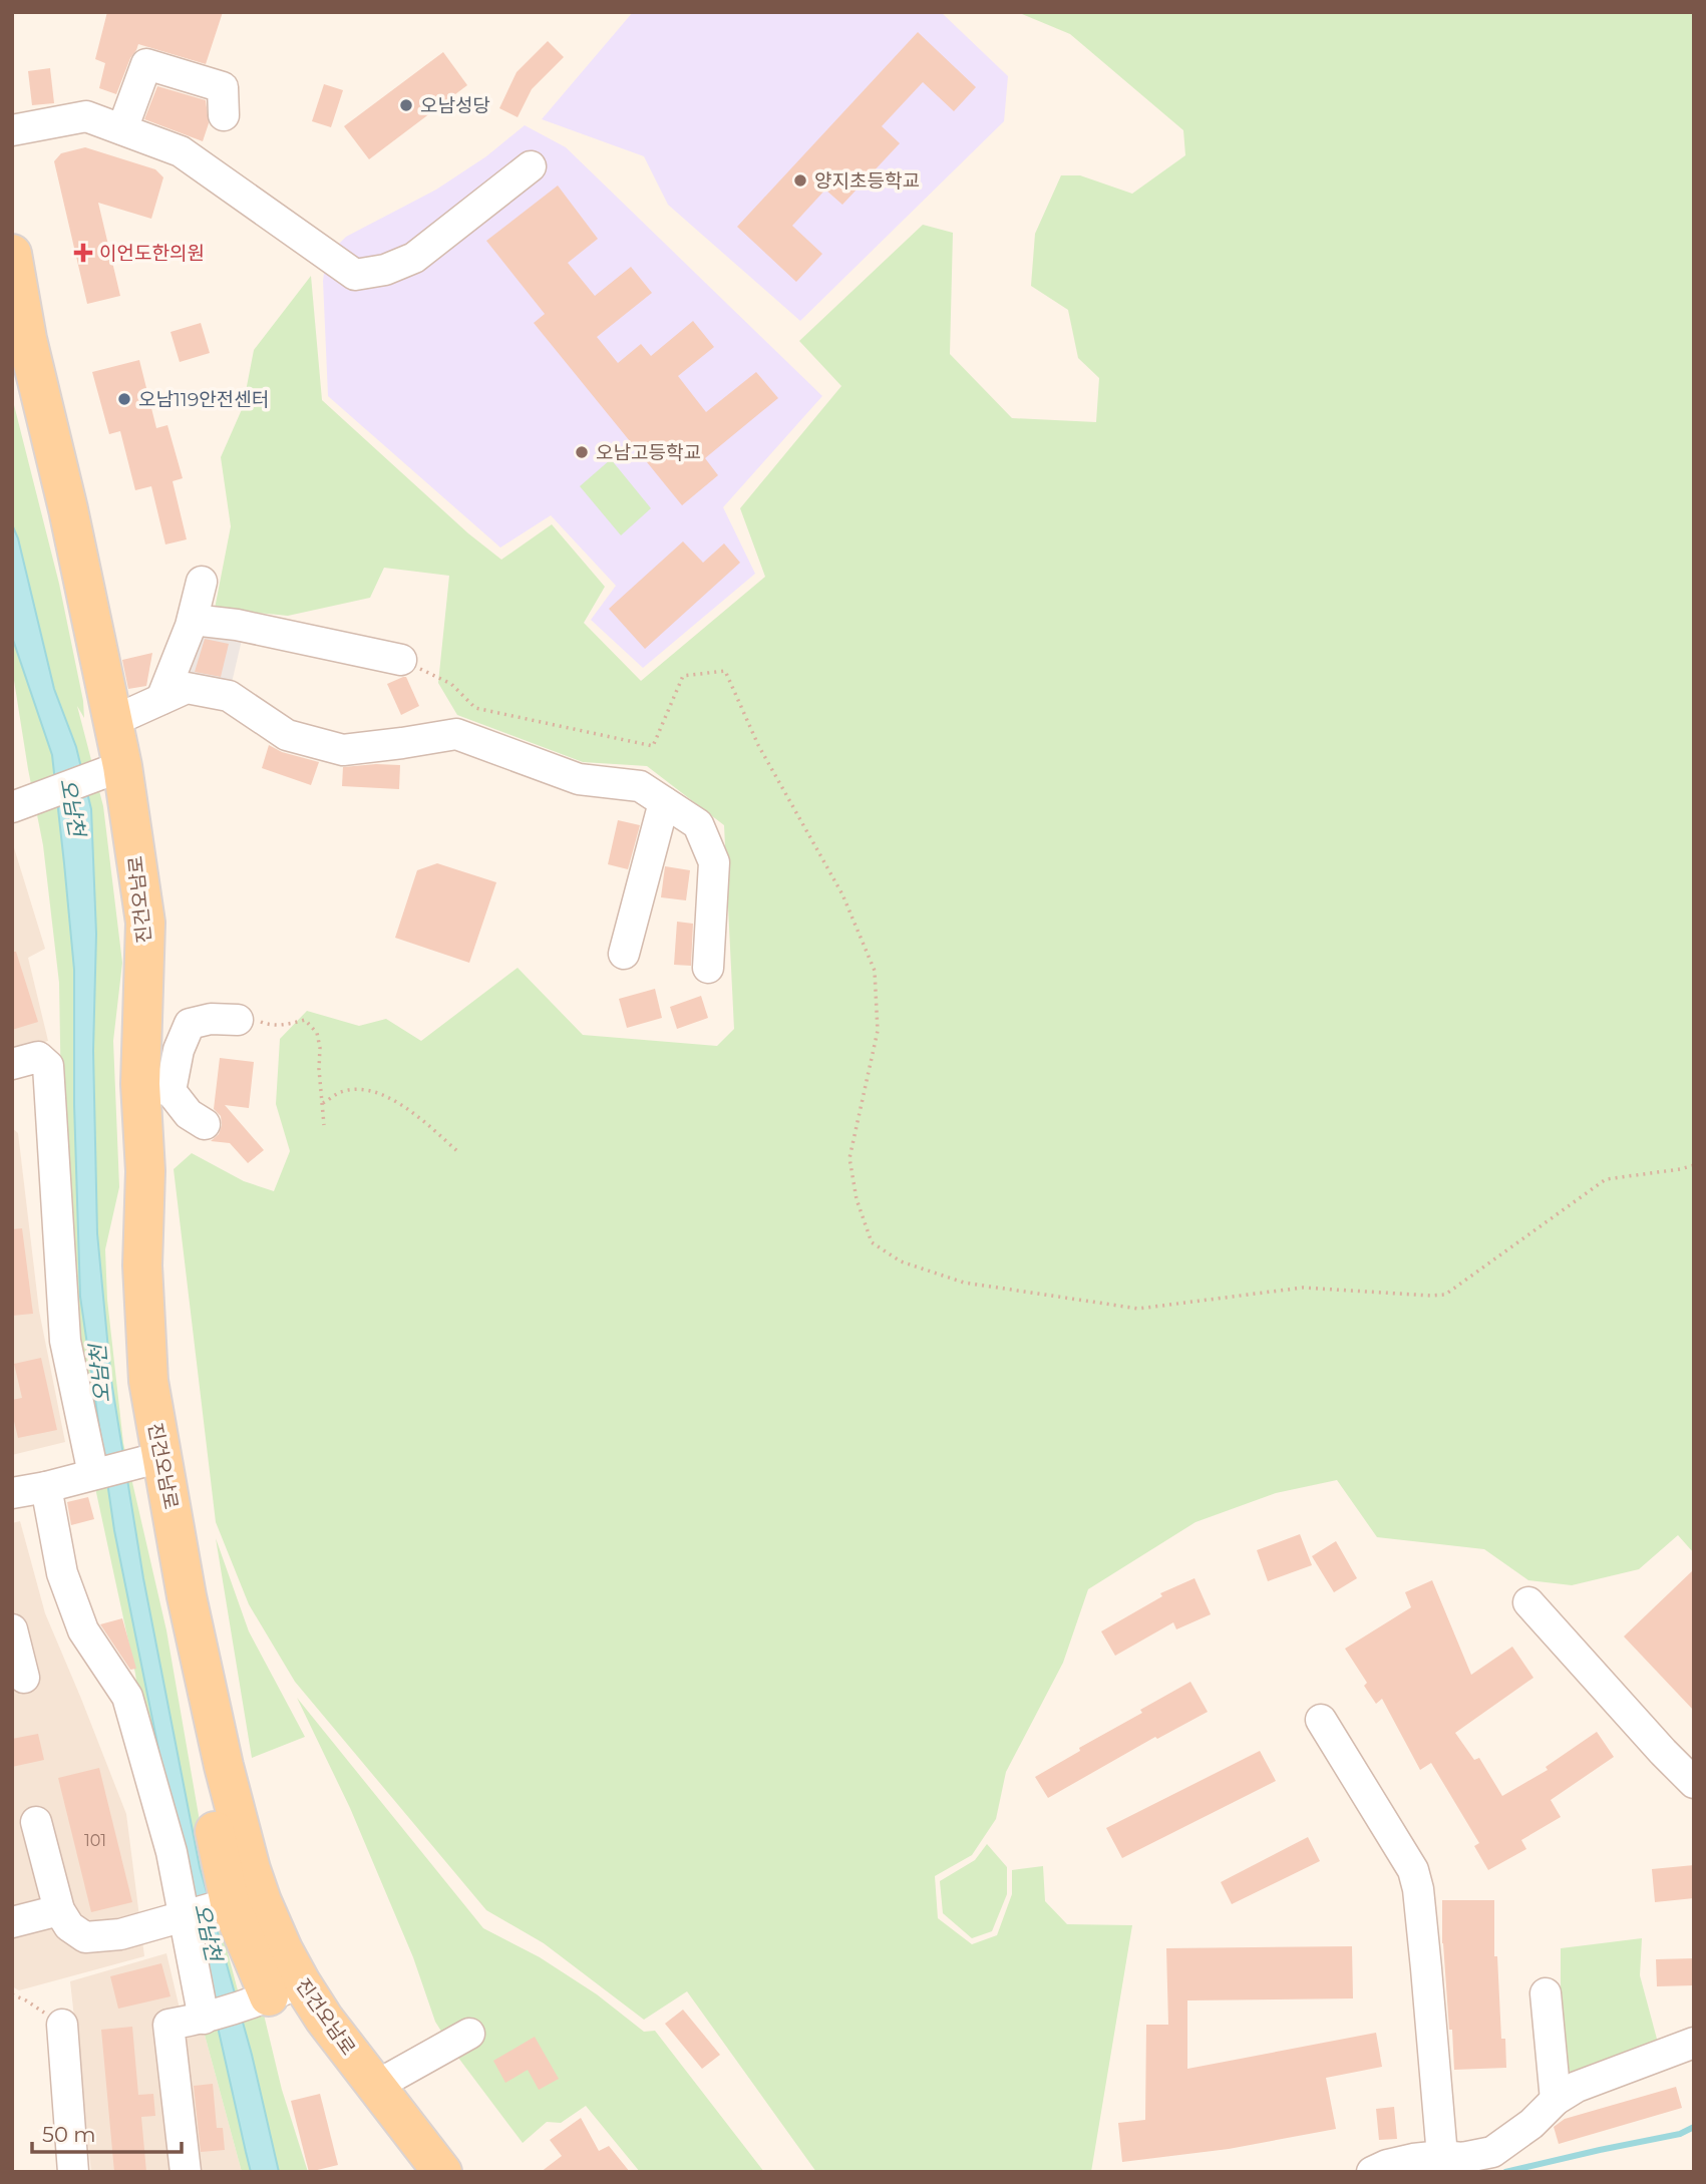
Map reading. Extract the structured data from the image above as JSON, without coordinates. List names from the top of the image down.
{
  "streets": {
    "main road": ["진건오남로"]
  },
  "water": ["오남천"],
  "places": {
    "other": [
      "오남성당",
      "양지초등학교",
      "오남119안전센터",
      "오남고등학교"
    ],
    "health": ["이언도한의원"]
  },
  "house_numbers": ["101"],
  "scale_bar": "50 m"
}
